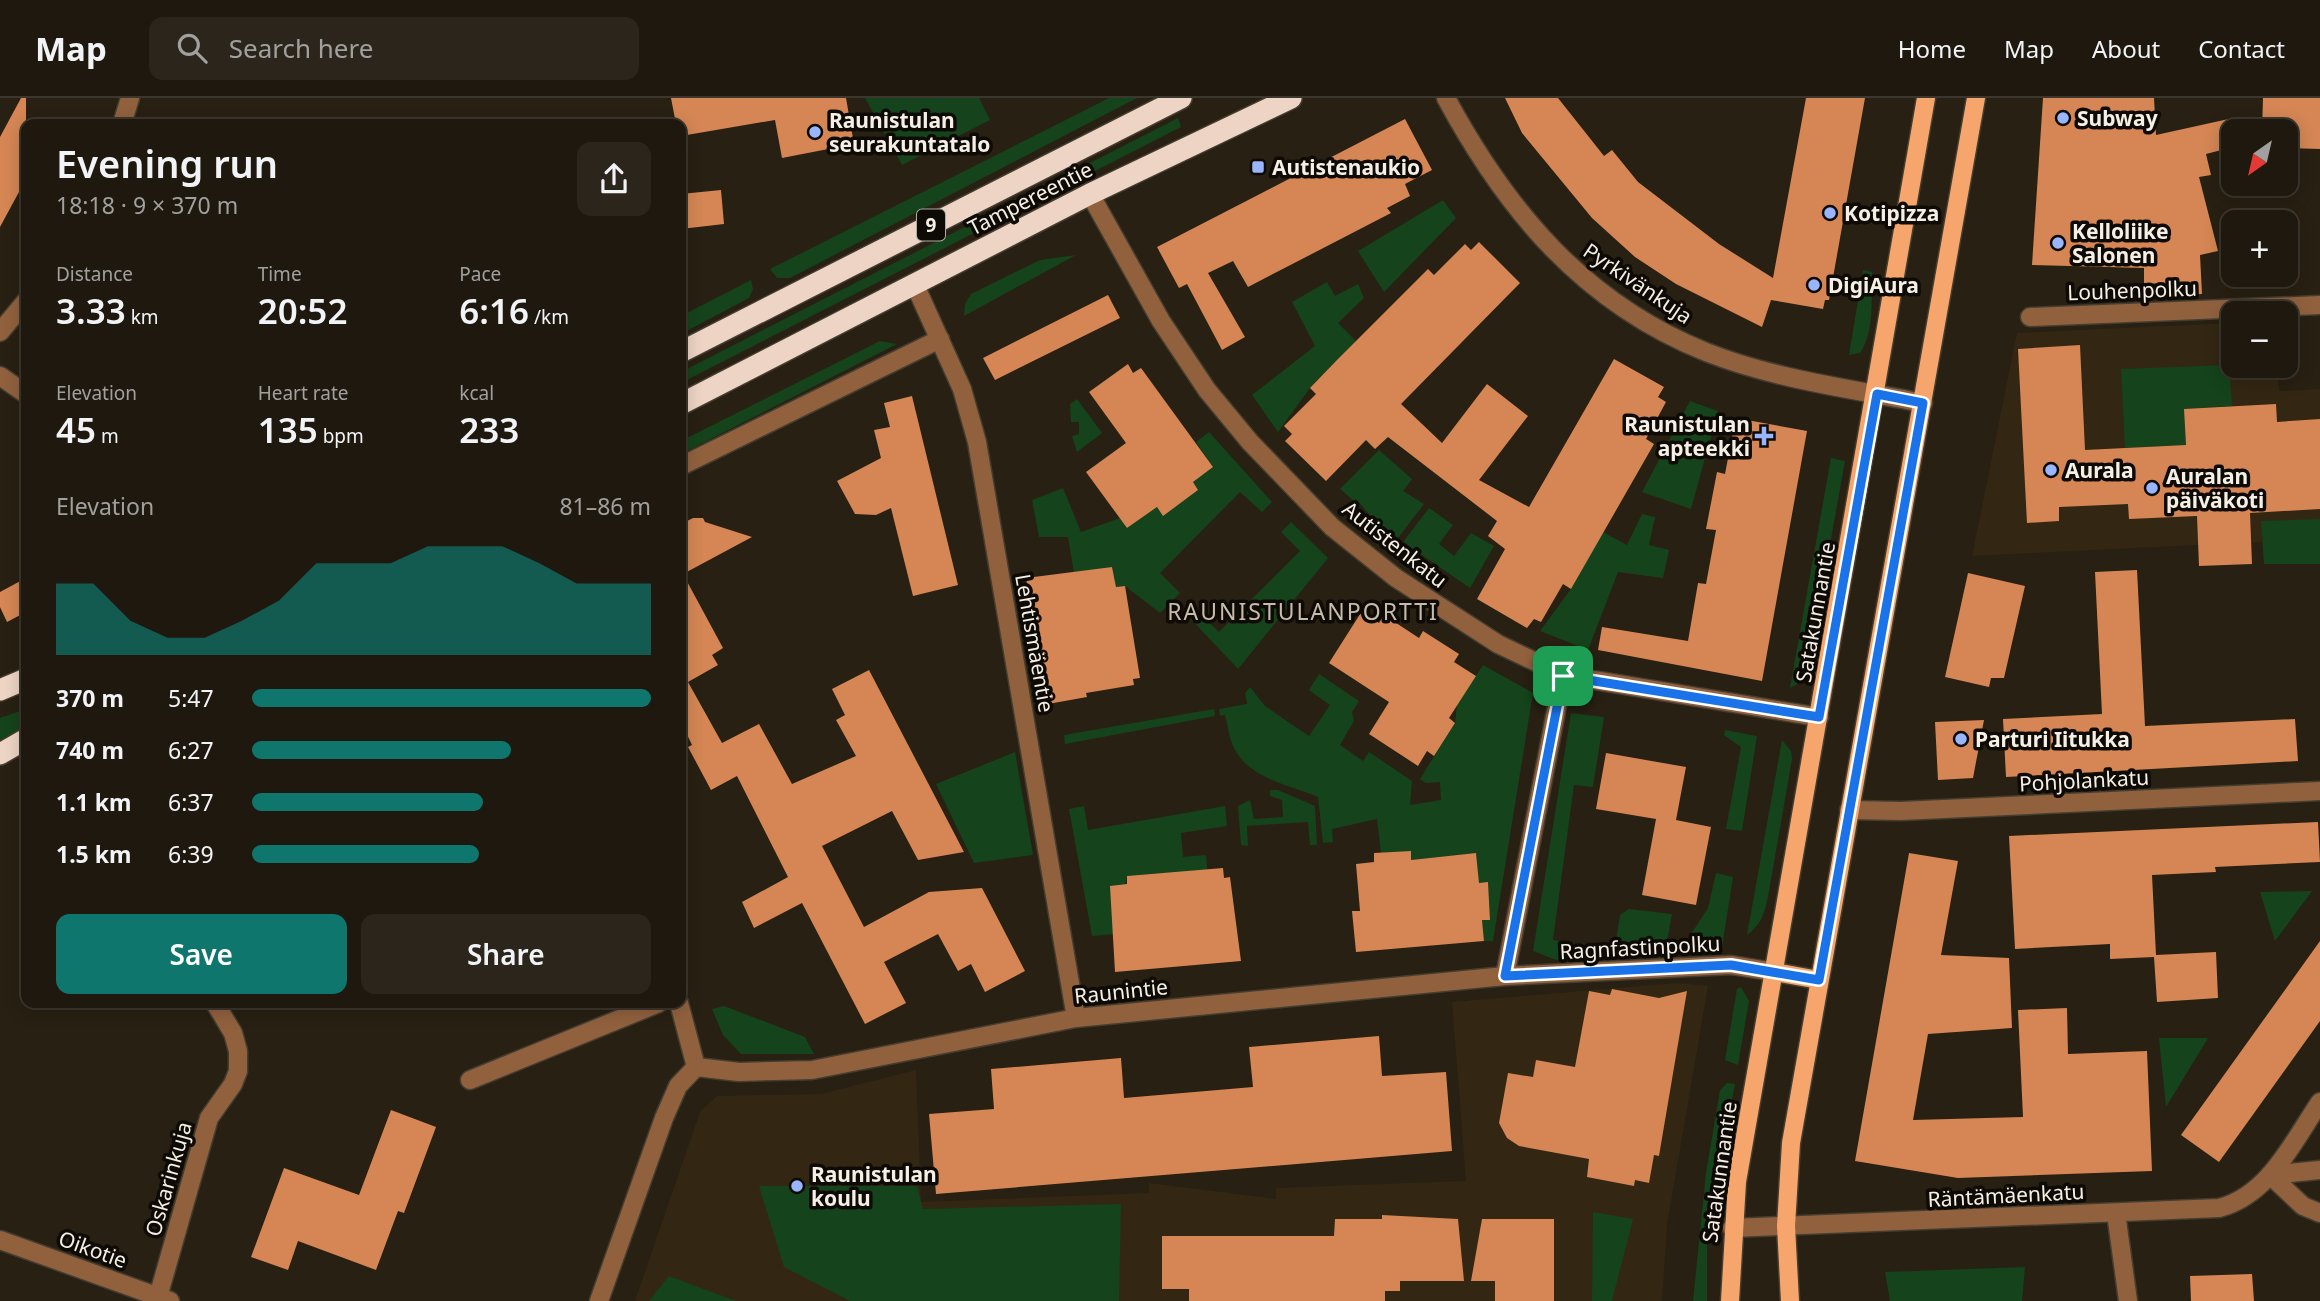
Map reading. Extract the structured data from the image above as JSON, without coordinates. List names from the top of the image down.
{
  "streets": {
    "highway": ["Tampereentie", "9"],
    "main road": ["Satakunnantie"],
    "street": [
      "Pyrkivänkuja",
      "Louhenpolku",
      "Autistenkatu",
      "Lehtismäentie",
      "Pohjolankatu",
      "Ragnfastinpolku",
      "Raunintie",
      "Oskarinkuja",
      "Räntämäenkatu",
      "Oikotie"
    ]
  },
  "crossings": [
    ["Tampereentie", "Autistenkatu"],
    ["Tampereentie", "Lehtismäentie"],
    ["Pyrkivänkuja", "Satakunnantie"],
    ["Autistenkatu", "Satakunnantie"],
    ["Satakunnantie", "Ragnfastinpolku"],
    ["Satakunnantie", "Räntämäenkatu"],
    ["Lehtismäentie", "Raunintie"],
    ["Ragnfastinpolku", "Raunintie"],
    ["Oskarinkuja", "Oikotie"]
  ],
  "districts": ["RAUNISTULANPORTTI"],
  "places": {
    "other": [
      "Subway",
      "Raunistulan seurakuntatalo",
      "Kotipizza",
      "Kelloliike Salonen",
      "DigiAura",
      "Aurala",
      "Auralan päiväkoti",
      "Parturi Iitukka",
      "Raunistulan koulu"
    ],
    "transit": ["Autistenaukio"],
    "health": ["Raunistulan apteekki"]
  },
  "north": "bottom left",
  "page": {
    "header": "Map",
    "search": "Search here",
    "nav": [
      "Home",
      "Map",
      "About",
      "Contact"
    ],
    "map_buttons": ["+", "−"],
    "heading": ["Evening run", "18:18 · 9 × 370 m"],
    "stats": [
      ["Distance", "3.33 km"],
      ["Time", "20:52"],
      ["Pace", "6:16 /km"],
      ["Elevation", "45 m"],
      ["Heart rate", "135 bpm"],
      ["kcal", "233"]
    ],
    "chart": ["Elevation", "81–86 m"],
    "list": [
      {
        "name": "370 m",
        "note": "5:47"
      },
      {
        "name": "740 m",
        "note": "6:27"
      },
      {
        "name": "1.1 km",
        "note": "6:37"
      },
      {
        "name": "1.5 km",
        "note": "6:39"
      }
    ],
    "buttons": ["Save", "Share"]
  }
}
